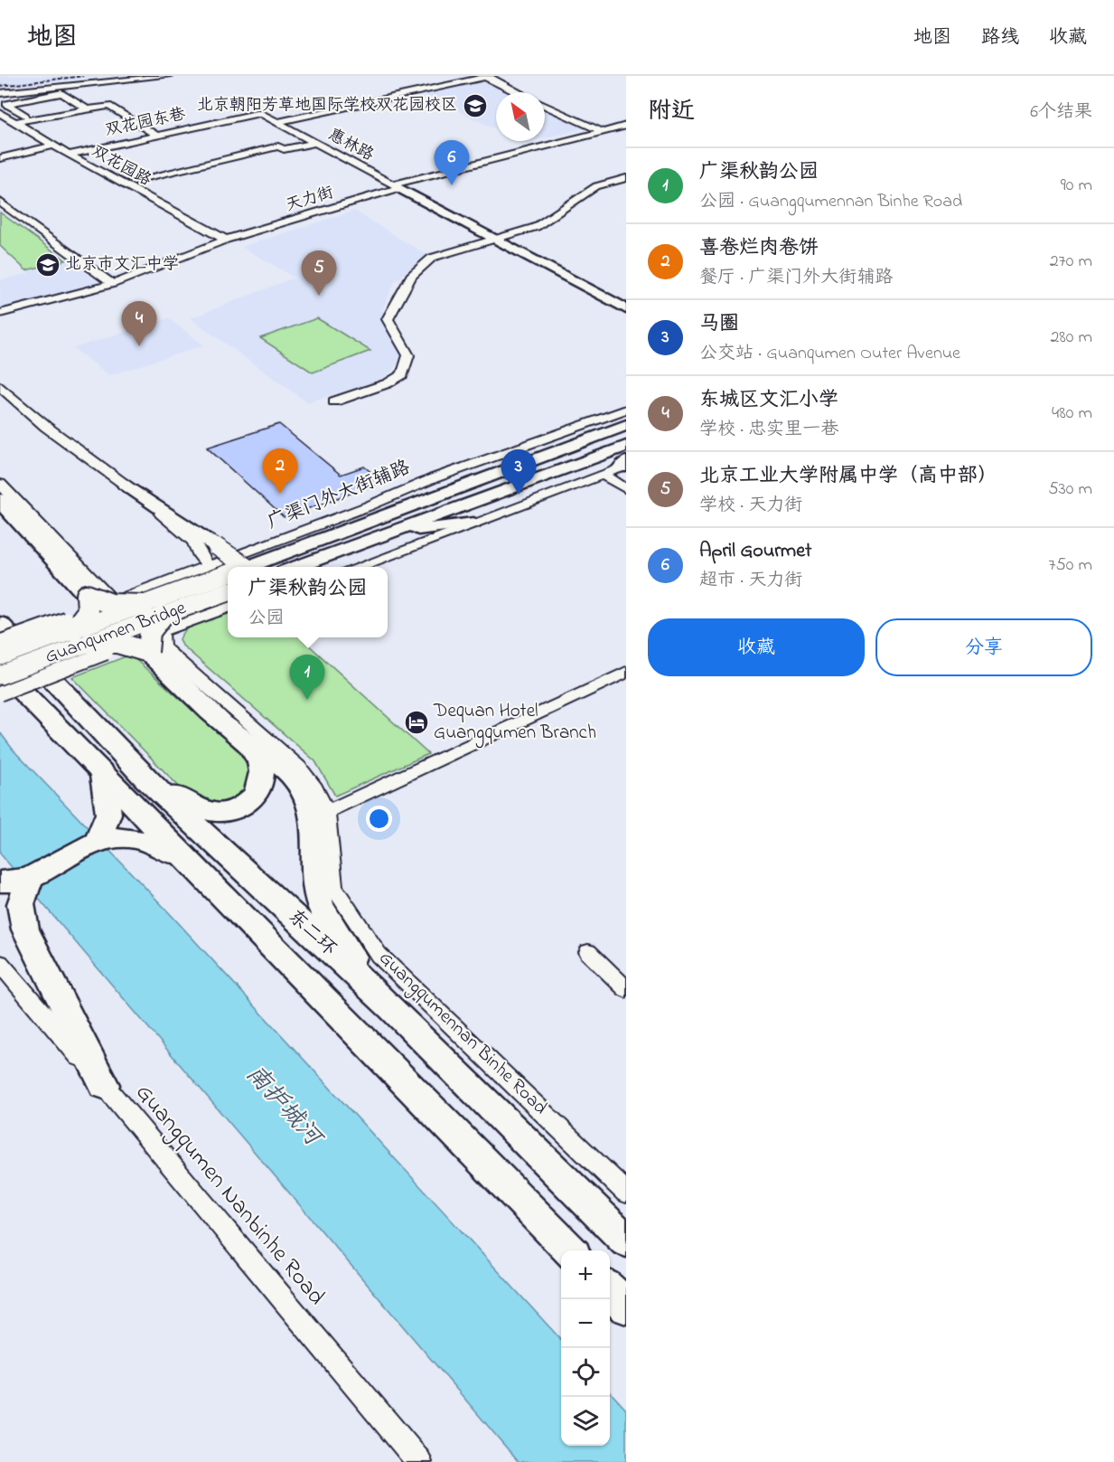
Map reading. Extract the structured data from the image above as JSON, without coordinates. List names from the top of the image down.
{
  "streets": {
    "highway": ["东二环"],
    "main road": ["Guanqumen Bridge"],
    "street": [
      "双花园东巷",
      "惠林路",
      "双花园路",
      "天力街",
      "广渠门外大街辅路",
      "Guangqumennan Binhe Road",
      "Guangqumen Nanbinhe Road"
    ]
  },
  "crossings": [
    ["双花园东巷", "惠林路"],
    ["双花园东巷", "双花园路"],
    ["惠林路", "天力街"],
    ["双花园路", "天力街"],
    ["广渠门外大街辅路", "Guangqumennan Binhe Road"],
    ["Guanqumen Bridge", "Guangqumennan Binhe Road"]
  ],
  "water": ["南护城河"],
  "places": {
    "school or university": ["北京朝阳芳草地国际学校双花园校区", "北京市文汇中学"],
    "hotel": ["Dequan Hotel Guangqumen Branch"]
  },
  "north": "top left",
  "page": {
    "header": "地图",
    "nav": ["地图", "路线", "收藏"],
    "heading": ["附近", "6个结果"],
    "pins": [
      "6",
      "5",
      "4",
      "2",
      "3",
      "1"
    ],
    "list": [
      {
        "mark": "1",
        "name": "广渠秋韵公园",
        "note": "公园 · Guangqumennan Binhe Road",
        "value": "90 m"
      },
      {
        "mark": "2",
        "name": "喜卷烂肉卷饼",
        "note": "餐厅 · 广渠门外大街辅路",
        "value": "270 m"
      },
      {
        "mark": "3",
        "name": "马圈",
        "note": "公交站 · Guanqumen Outer Avenue",
        "value": "280 m"
      },
      {
        "mark": "4",
        "name": "东城区文汇小学",
        "note": "学校 · 忠实里一巷",
        "value": "480 m"
      },
      {
        "mark": "5",
        "name": "北京工业大学附属中学（高中部）",
        "note": "学校 · 天力街",
        "value": "530 m"
      },
      {
        "mark": "6",
        "name": "April Gourmet",
        "note": "超市 · 天力街",
        "value": "750 m"
      }
    ],
    "popup": ["广渠秋韵公园", "公园"],
    "buttons": ["收藏", "分享"],
    "map_buttons": ["+", "−"]
  }
}
